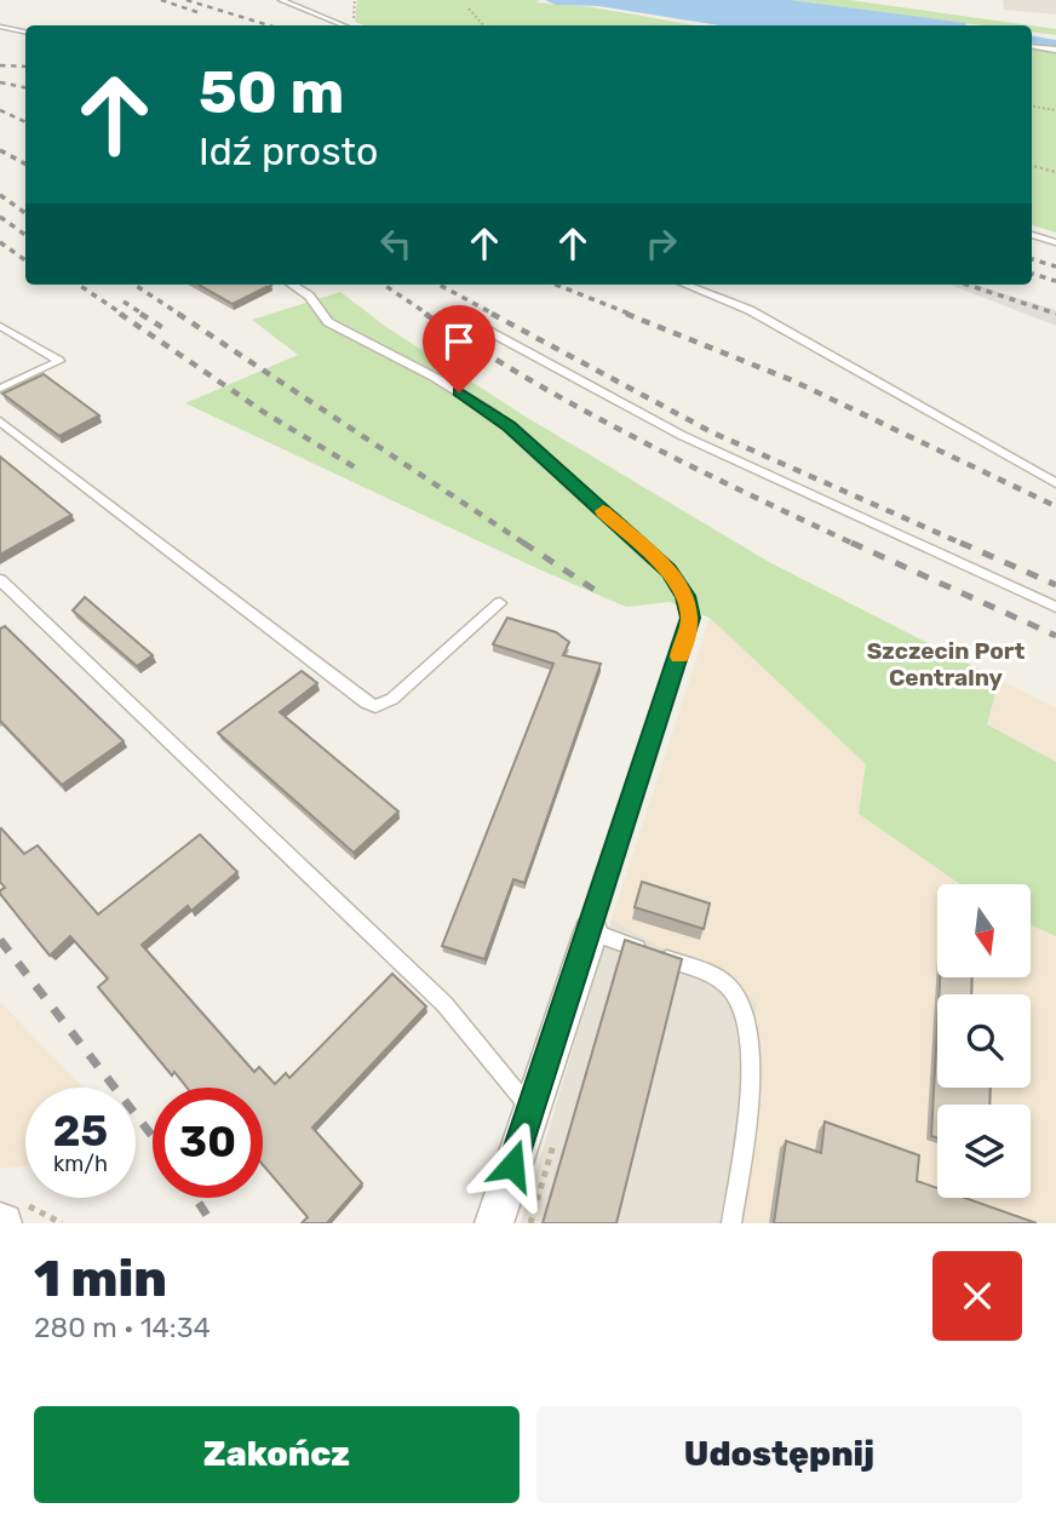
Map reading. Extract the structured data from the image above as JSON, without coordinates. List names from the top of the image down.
{
  "districts": ["Szczecin Port Centralny"],
  "north": "bottom",
  "page": {
    "turn": ["50 m", "Idź prosto"],
    "speed": "25 km/h",
    "limit": "30",
    "heading": ["1 min", "280 m · 14:34"],
    "buttons": ["Zakończ", "Udostępnij"]
  }
}
